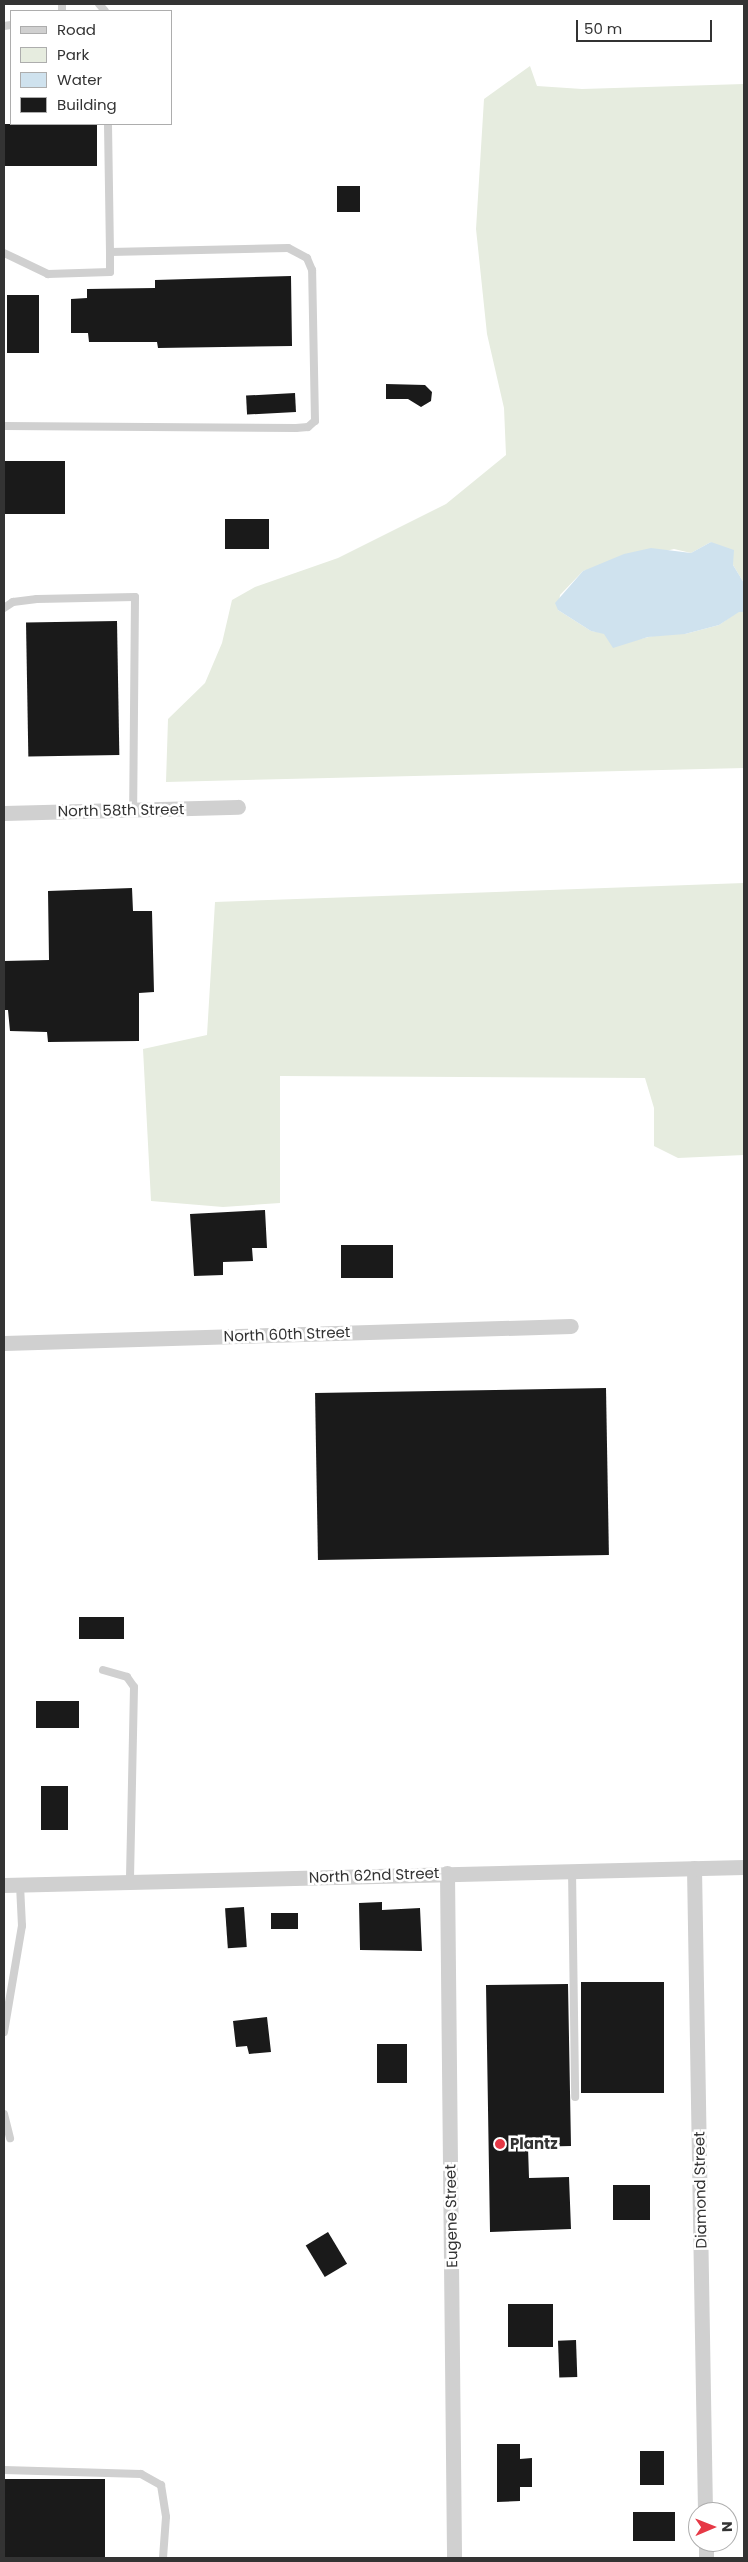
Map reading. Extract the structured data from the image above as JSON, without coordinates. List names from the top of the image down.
{
  "streets": {
    "street": [
      "North 58th Street",
      "North 60th Street",
      "North 62nd Street",
      "Diamond Street",
      "Eugene Street"
    ]
  },
  "crossings": [
    ["North 62nd Street", "Diamond Street"],
    ["North 62nd Street", "Eugene Street"]
  ],
  "places": ["Plantz"],
  "legend": [
    "Road",
    "Park",
    "Water",
    "Building"
  ],
  "scale_bar": "50 m",
  "north": "right"
}
